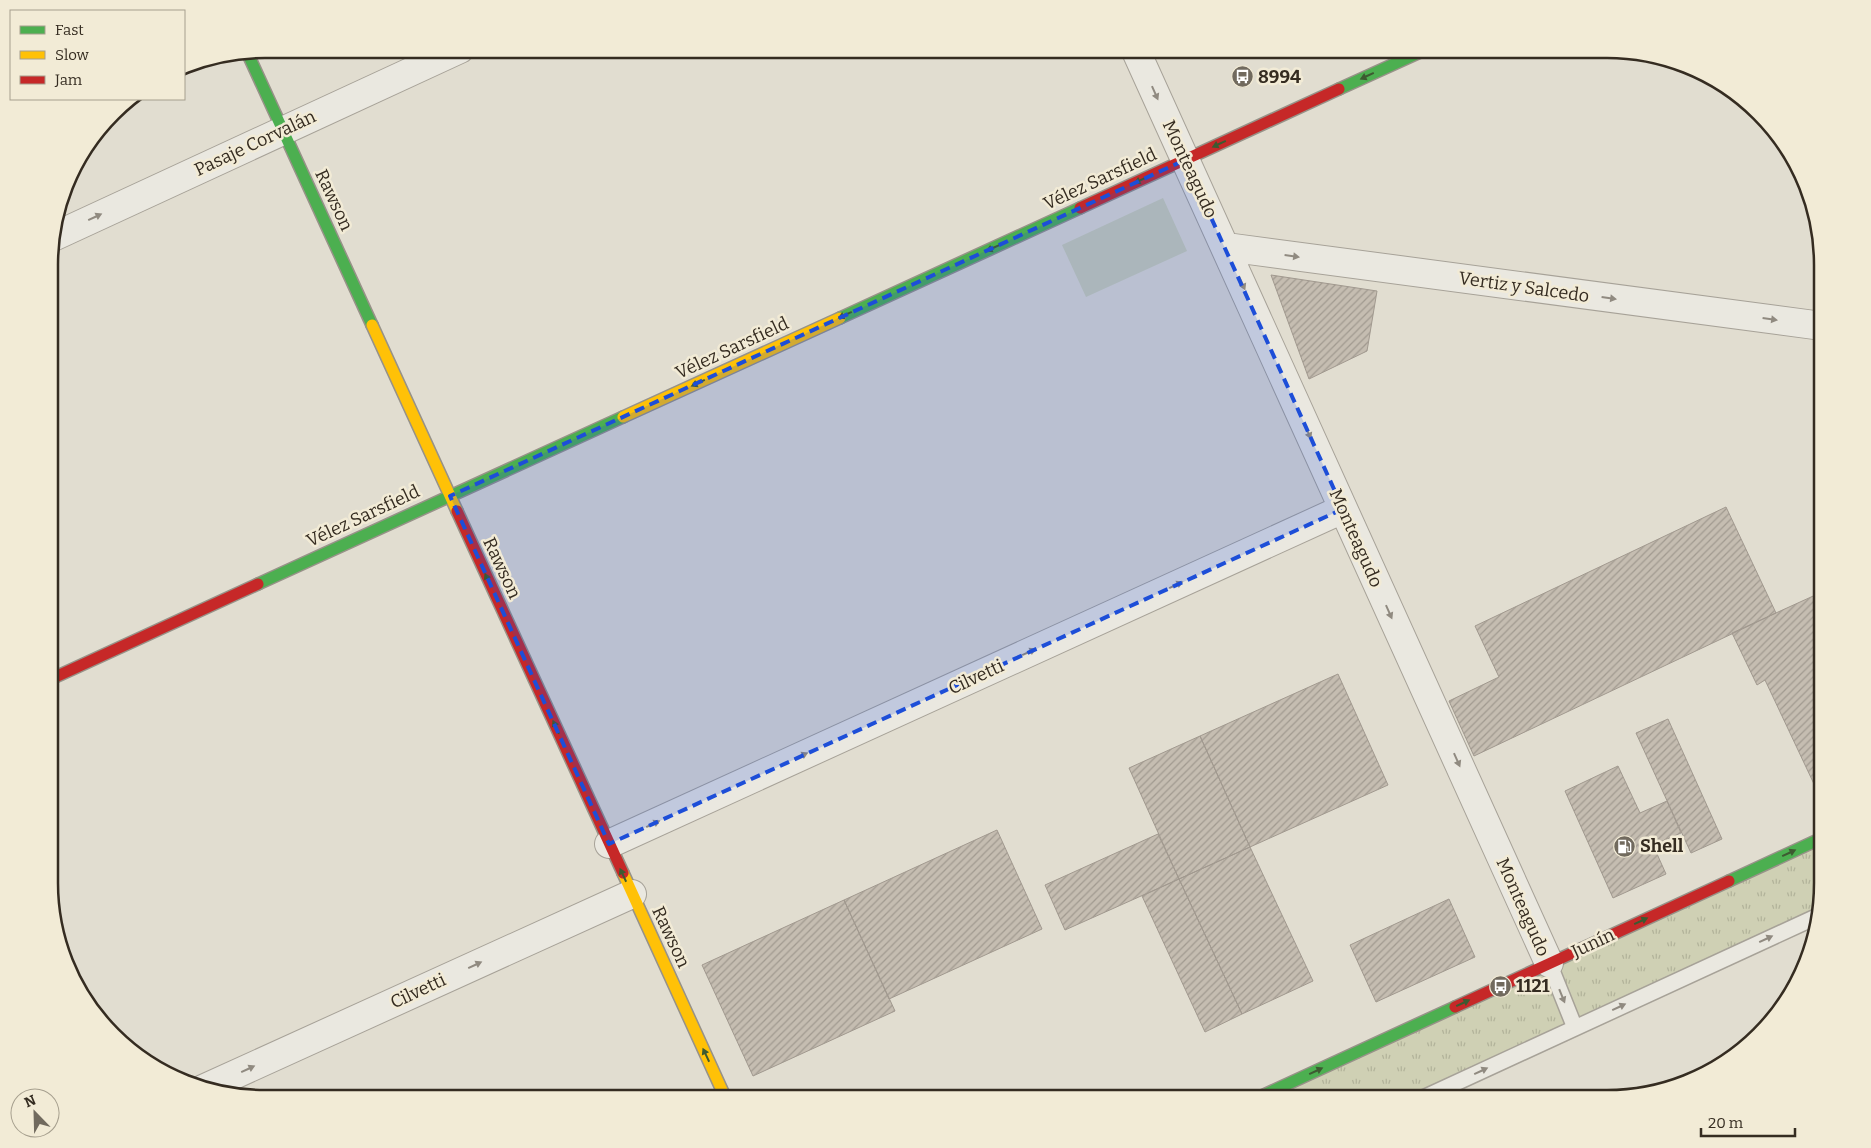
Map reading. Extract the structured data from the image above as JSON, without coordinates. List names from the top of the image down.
{
  "streets": {
    "main road": ["Vélez Sarsfield", "Rawson", "Junín"],
    "street": [
      "Pasaje Corvalán",
      "Monteagudo",
      "Vertiz y Salcedo",
      "Cilvetti"
    ]
  },
  "crossings": [
    ["Pasaje Corvalán", "Rawson"],
    ["Monteagudo", "Vélez Sarsfield"],
    ["Monteagudo", "Vertiz y Salcedo"],
    ["Monteagudo", "Cilvetti"],
    ["Monteagudo", "Junín"],
    ["Vélez Sarsfield", "Rawson"],
    ["Rawson", "Cilvetti"]
  ],
  "one_way": [
    "Pasaje Corvalán",
    "Monteagudo",
    "Vélez Sarsfield",
    "Rawson",
    "Vertiz y Salcedo",
    "Cilvetti",
    "Junín"
  ],
  "places": {
    "bus stop": ["8994", "1121"],
    "fuel station": ["Shell"]
  },
  "legend": ["Fast", "Slow", "Jam"],
  "scale_bar": "20 m",
  "north": "top left"
}
